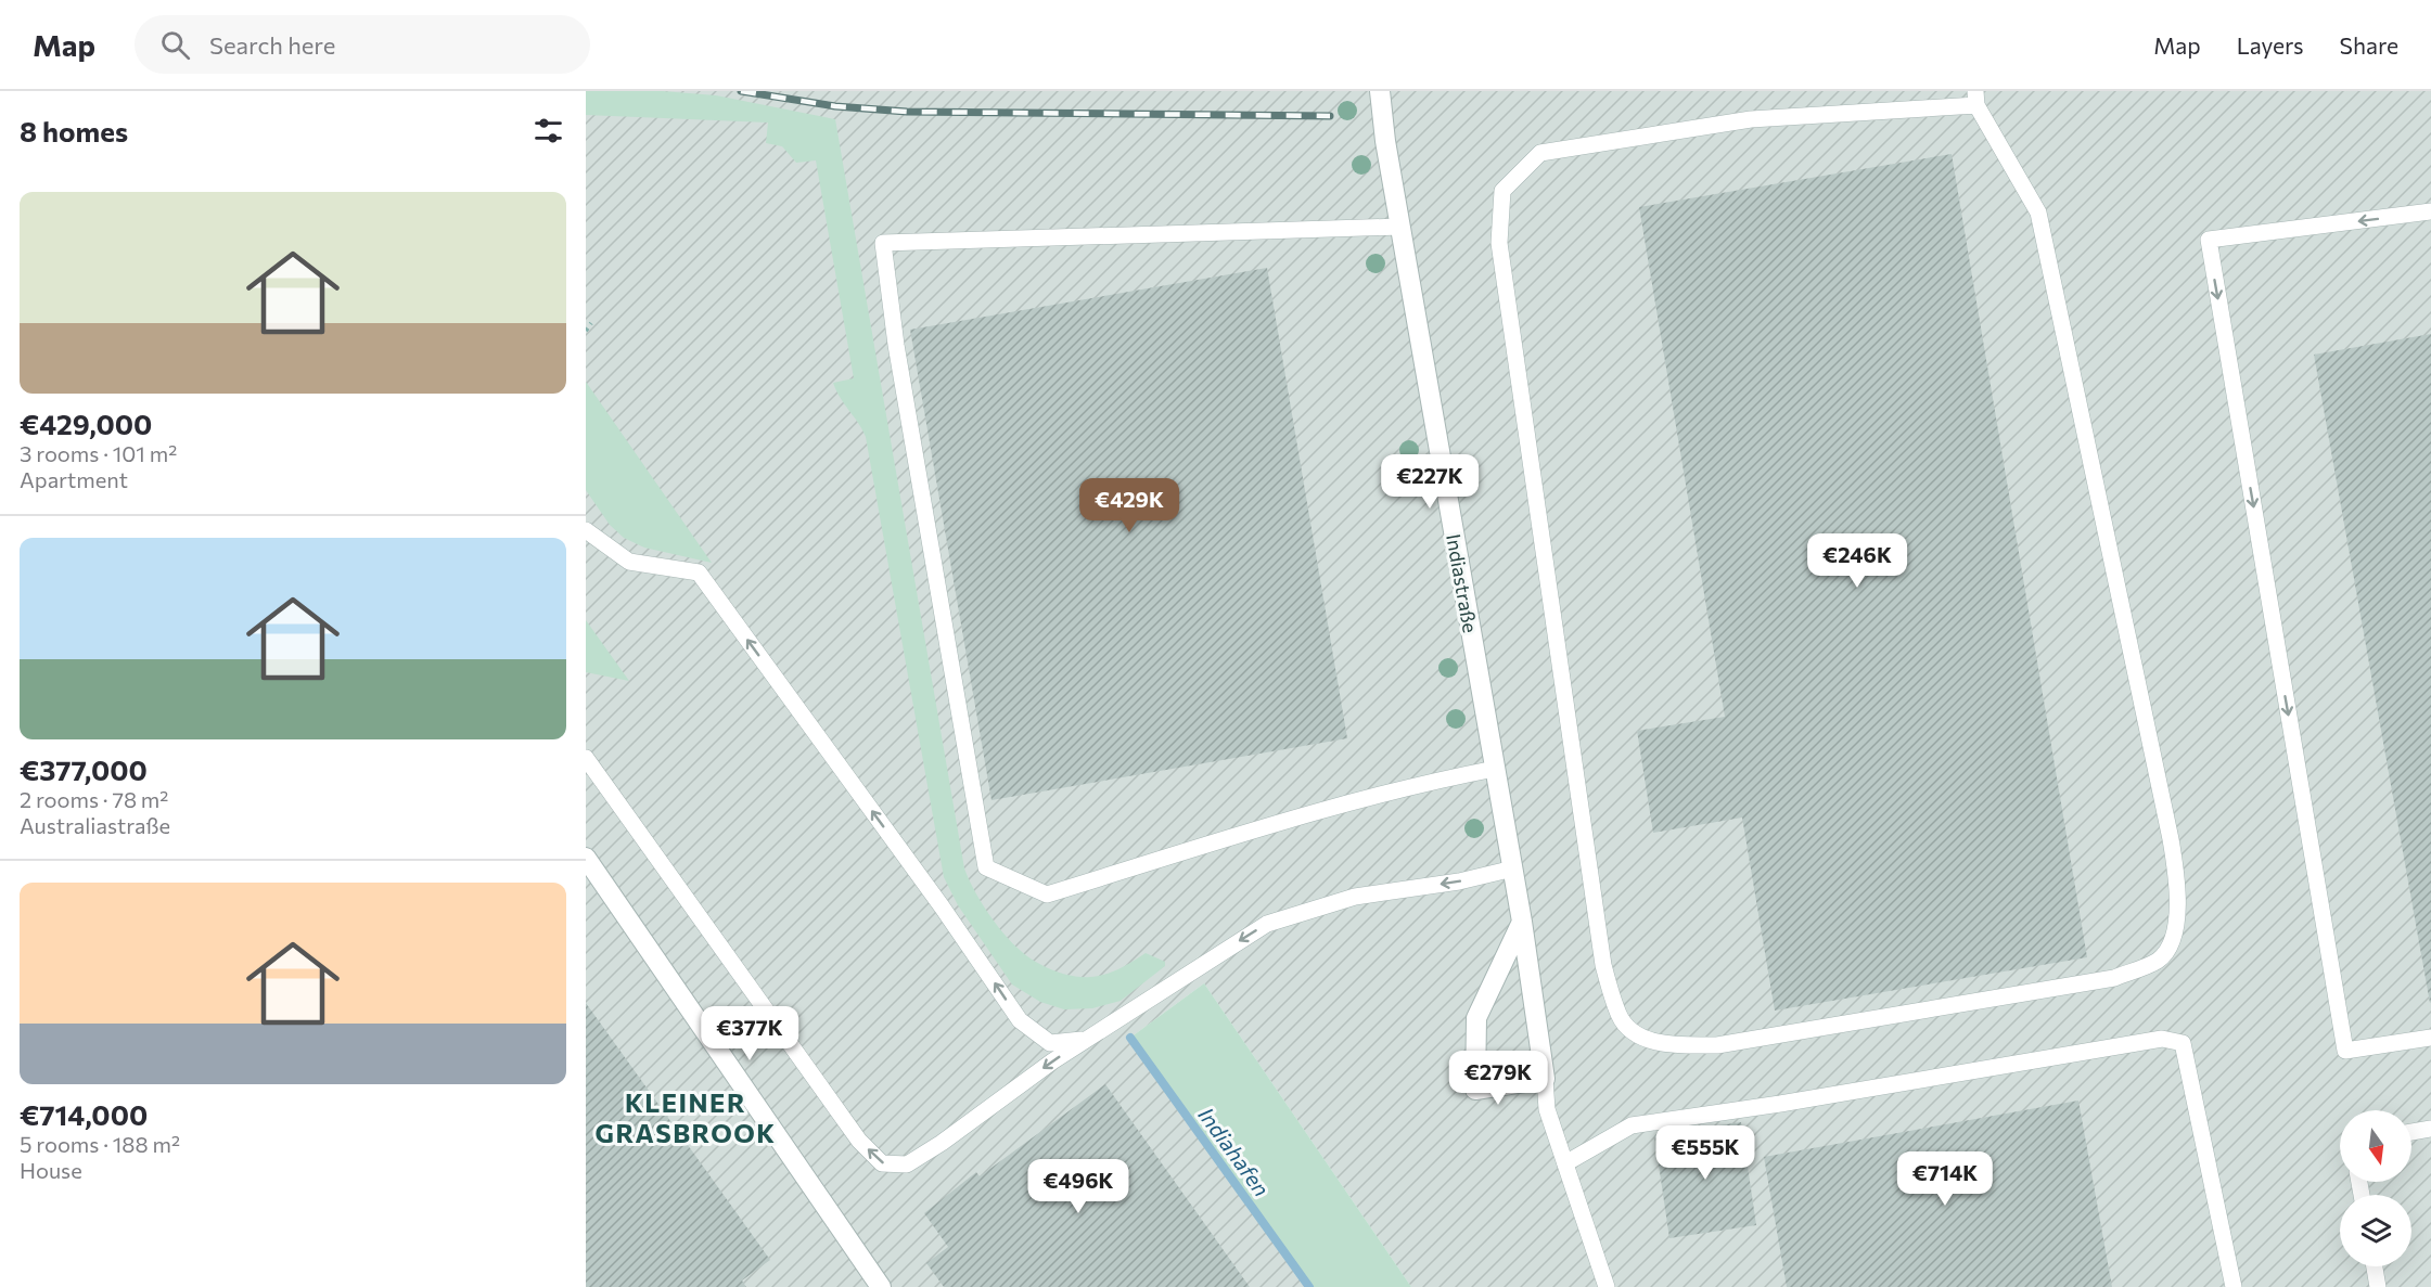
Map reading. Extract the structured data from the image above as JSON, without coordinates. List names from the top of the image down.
{
  "streets": {
    "street": ["Indiastraße"]
  },
  "districts": ["KLEINER GRASBROOK"],
  "water": ["Indiahafen"],
  "north": "bottom",
  "page": {
    "header": "Map",
    "search": "Search here",
    "nav": ["Map", "Layers", "Share"],
    "heading": "8 homes",
    "list": [
      {
        "name": "€429,000",
        "note": "3 rooms · 101 m² · Apartment"
      },
      {
        "name": "€377,000",
        "note": "2 rooms · 78 m² · Australiastraße"
      },
      {
        "name": "€714,000",
        "note": "5 rooms · 188 m² · House"
      }
    ],
    "price": [
      "€227K",
      "€429K",
      "€246K",
      "€377K",
      "€279K",
      "€555K",
      "€714K",
      "€496K"
    ]
  }
}
